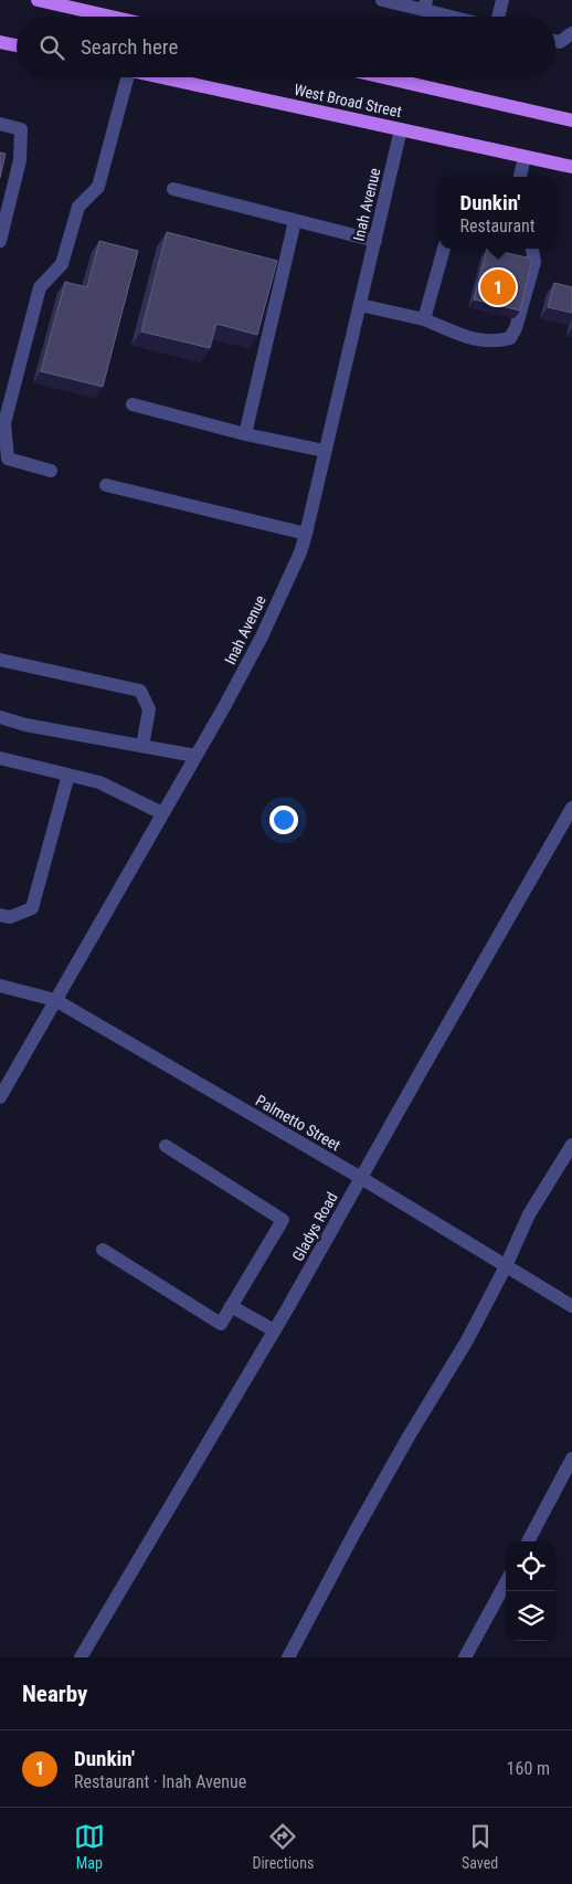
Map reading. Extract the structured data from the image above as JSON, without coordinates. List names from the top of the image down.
{
  "streets": {
    "main road": ["West Broad Street"],
    "street": ["Inah Avenue", "Palmetto Street", "Gladys Road"]
  },
  "crossings": [
    ["West Broad Street", "Inah Avenue"],
    ["Inah Avenue", "Palmetto Street"],
    ["Palmetto Street", "Gladys Road"]
  ],
  "page": {
    "search": "Search here",
    "popup": ["Dunkin'", "Restaurant"],
    "pins": "1",
    "heading": "Nearby",
    "list": [
      {
        "mark": "1",
        "name": "Dunkin'",
        "note": "Restaurant · Inah Avenue",
        "value": "160 m"
      }
    ],
    "nav": ["Map", "Directions", "Saved"]
  }
}
